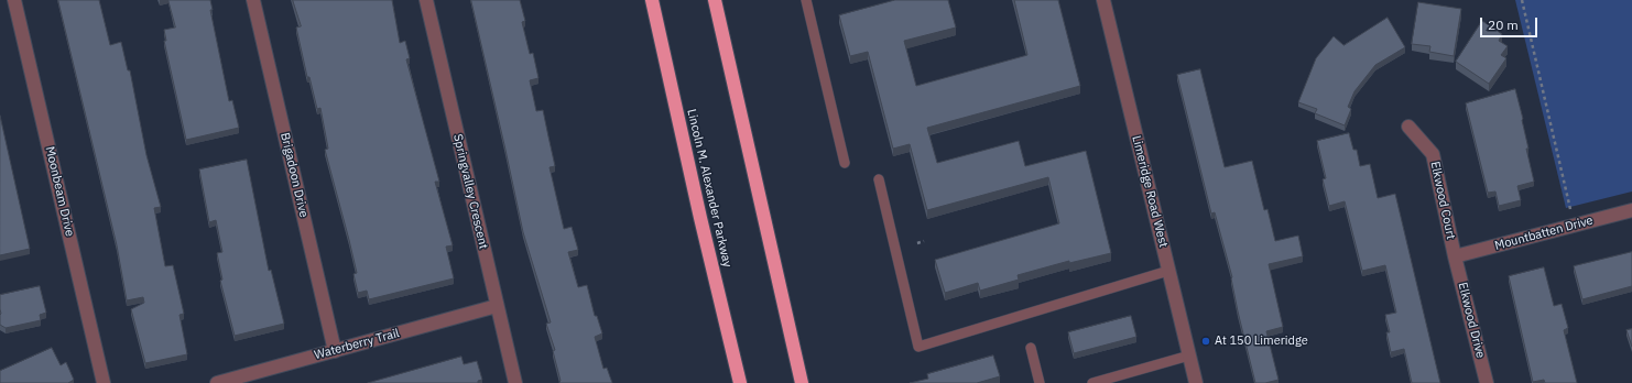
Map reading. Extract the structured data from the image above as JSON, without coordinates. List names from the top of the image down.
{
  "streets": {
    "highway": ["Lincoln M. Alexander Parkway"],
    "street": [
      "Brigadoon Drive",
      "Moonbeam Drive",
      "Springvalley Crescent",
      "Limeridge Road West",
      "Elkwood Court",
      "Mountbatten Drive",
      "Elkwood Drive",
      "Waterberry Trail"
    ]
  },
  "crossings": [
    ["Brigadoon Drive", "Waterberry Trail"],
    ["Springvalley Crescent", "Waterberry Trail"],
    ["Elkwood Court", "Mountbatten Drive"],
    ["Elkwood Court", "Elkwood Drive"],
    ["Mountbatten Drive", "Elkwood Drive"]
  ],
  "places": ["At 150 Limeridge"],
  "scale_bar": "20 m"
}
